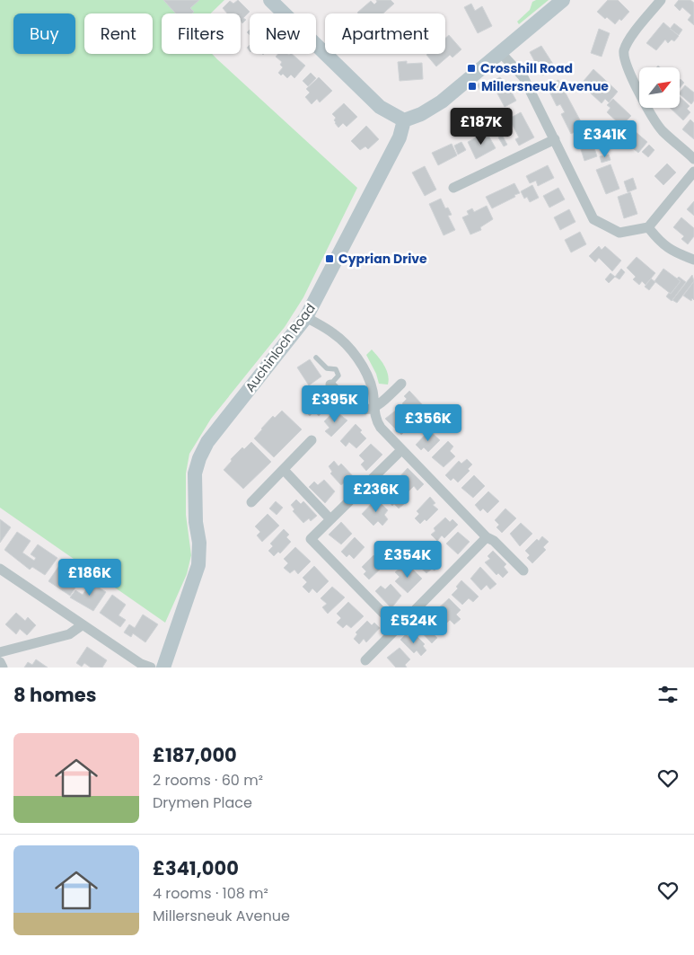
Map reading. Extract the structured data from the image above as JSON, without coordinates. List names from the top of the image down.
{
  "streets": {
    "main road": ["Auchinloch Road"]
  },
  "places": {
    "transit": ["Crosshill Road", "Millersneuk Avenue", "Cyprian Drive"]
  },
  "north": "top right",
  "page": {
    "chip": [
      "Buy",
      "Rent",
      "Filters",
      "New",
      "Apartment"
    ],
    "price": [
      "£187K",
      "£341K",
      "£395K",
      "£356K",
      "£236K",
      "£354K",
      "£186K",
      "£524K"
    ],
    "heading": "8 homes",
    "list": [
      {
        "name": "£187,000",
        "note": "2 rooms · 60 m² · Drymen Place"
      },
      {
        "name": "£341,000",
        "note": "4 rooms · 108 m² · Millersneuk Avenue"
      }
    ]
  }
}
